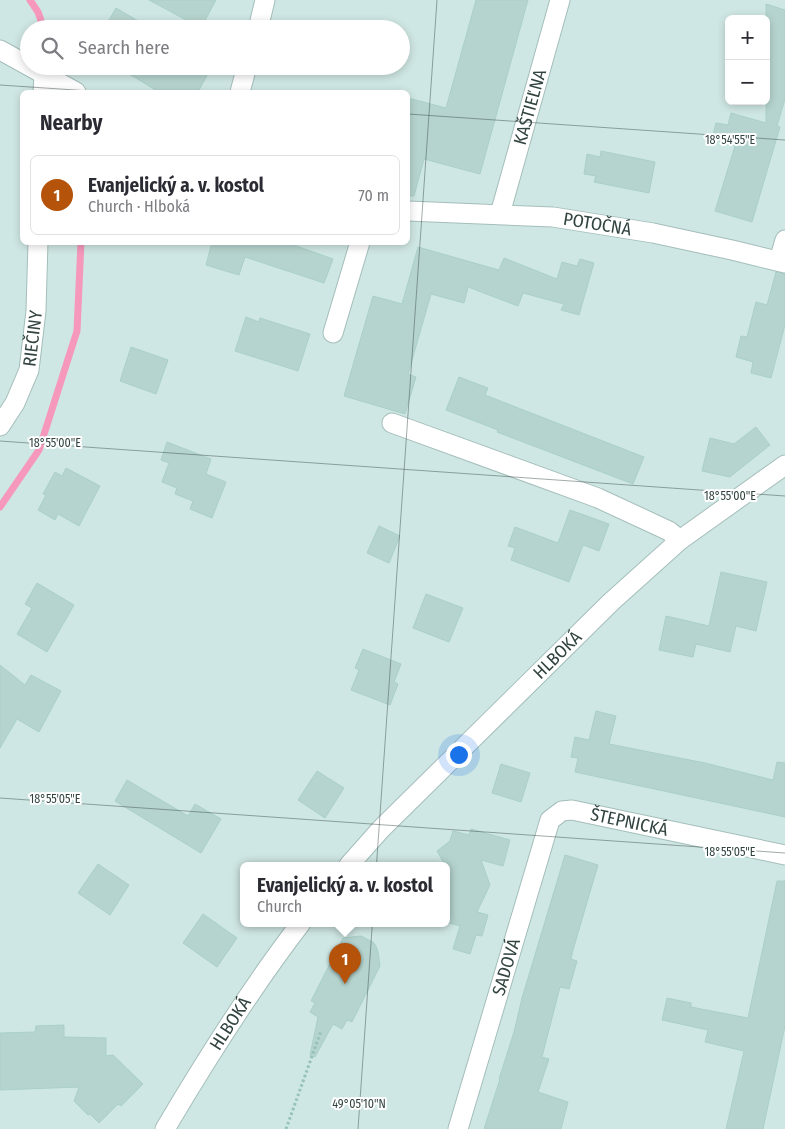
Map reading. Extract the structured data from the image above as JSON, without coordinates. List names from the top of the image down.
{
  "streets": {
    "street": [
      "KAŠTIEĽNA",
      "POTOČNÁ",
      "RIEČINY",
      "HLBOKÁ",
      "ŠTEPNICKÁ",
      "SADOVÁ"
    ]
  },
  "crossings": [
    ["KAŠTIEĽNA", "POTOČNÁ"],
    ["ŠTEPNICKÁ", "SADOVÁ"]
  ],
  "page": {
    "map_buttons": ["+", "−"],
    "search": "Search here",
    "heading": "Nearby",
    "list": [
      {
        "mark": "1",
        "name": "Evanjelický a. v. kostol",
        "note": "Church · Hlboká",
        "value": "70 m"
      }
    ],
    "popup": ["Evanjelický a. v. kostol", "Church"],
    "pins": "1"
  },
  "coordinates": [
    "18°54'55\"E",
    "18°55'00\"E",
    "18°55'05\"E",
    "49°05'10\"N"
  ]
}
